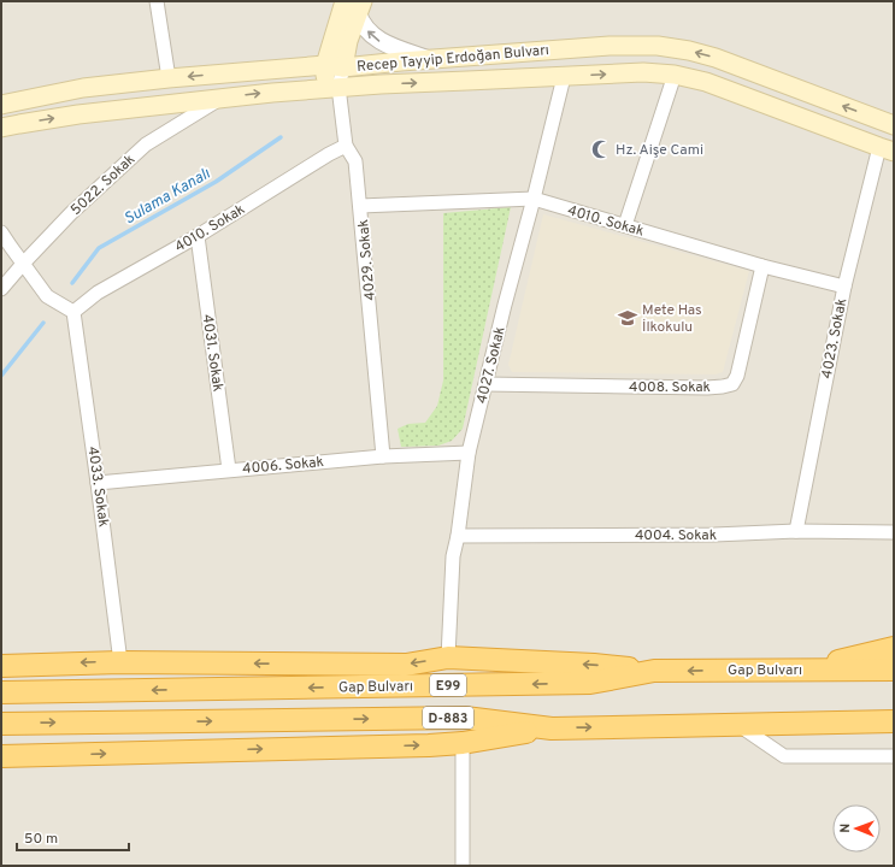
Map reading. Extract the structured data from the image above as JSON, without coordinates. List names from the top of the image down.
{
  "streets": {
    "highway": ["Gap Bulvarı", "E99", "D-883"],
    "main road": ["Recep Tayyip Erdoğan Bulvarı"],
    "street": [
      "5022. Sokak",
      "4010. Sokak",
      "4029. Sokak",
      "4023. Sokak",
      "4031. Sokak",
      "4027. Sokak",
      "4008. Sokak",
      "4006. Sokak",
      "4033. Sokak",
      "4004. Sokak"
    ]
  },
  "crossings": [
    ["Recep Tayyip Erdoğan Bulvarı", "5022. Sokak"],
    ["Recep Tayyip Erdoğan Bulvarı", "4029. Sokak"],
    ["Recep Tayyip Erdoğan Bulvarı", "4023. Sokak"],
    ["Recep Tayyip Erdoğan Bulvarı", "4027. Sokak"],
    ["4010. Sokak", "4029. Sokak"],
    ["4010. Sokak", "4023. Sokak"],
    ["4010. Sokak", "4031. Sokak"],
    ["4010. Sokak", "4027. Sokak"],
    ["4010. Sokak", "4008. Sokak"],
    ["4010. Sokak", "4033. Sokak"],
    ["4029. Sokak", "4006. Sokak"],
    ["4023. Sokak", "4004. Sokak"],
    ["4031. Sokak", "4006. Sokak"],
    ["4027. Sokak", "4008. Sokak"],
    ["4027. Sokak", "4006. Sokak"],
    ["4027. Sokak", "4004. Sokak"],
    ["4006. Sokak", "4033. Sokak"]
  ],
  "water": ["Sulama Kanalı"],
  "places": {
    "mosque": ["Hz. Aişe Cami"],
    "school or university": ["Mete Has İlkokulu"]
  },
  "scale_bar": "50 m",
  "north": "left"
}
